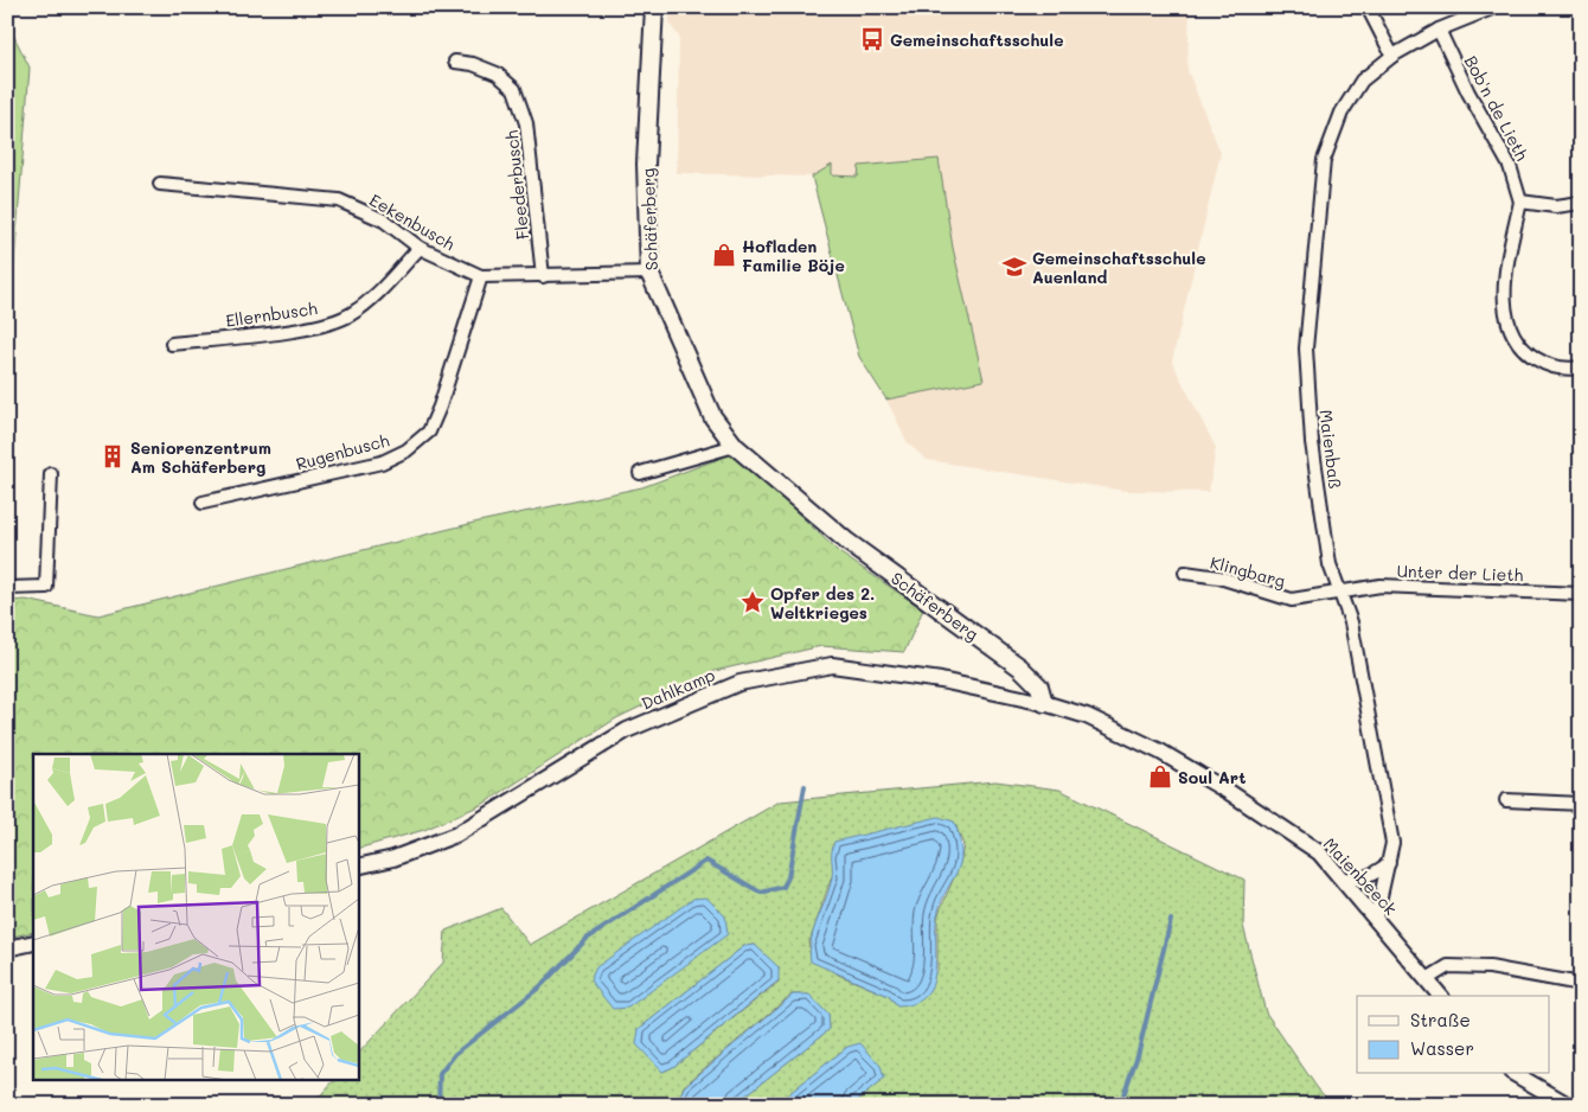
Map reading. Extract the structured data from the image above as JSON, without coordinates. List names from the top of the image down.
{
  "streets": {
    "main road": ["Schäferberg"],
    "street": [
      "Bob'n de Lieth",
      "Fleederbusch",
      "Eekenbusch",
      "Ellernbusch",
      "Maienbaß",
      "Rugenbusch",
      "Klingbarg",
      "Unter der Lieth",
      "Dahlkamp",
      "Maienbeeck"
    ]
  },
  "crossings": [
    ["Bob'n de Lieth", "Maienbaß"],
    ["Fleederbusch", "Eekenbusch"],
    ["Schäferberg", "Eekenbusch"],
    ["Schäferberg", "Dahlkamp"],
    ["Schäferberg", "Maienbeeck"],
    ["Eekenbusch", "Ellernbusch"],
    ["Eekenbusch", "Rugenbusch"],
    ["Maienbaß", "Klingbarg"],
    ["Maienbaß", "Unter der Lieth"],
    ["Maienbaß", "Maienbeeck"],
    ["Klingbarg", "Unter der Lieth"],
    ["Dahlkamp", "Maienbeeck"]
  ],
  "places": {
    "bus stop": ["Gemeinschaftsschule"],
    "shop": ["Hofladen Familie Böje", "Soul Art"],
    "school or university": ["Gemeinschaftsschule Auenland"],
    "building": ["Seniorenzentrum Am Schäferberg"],
    "place": ["Opfer des 2. Weltkrieges"]
  },
  "legend": ["Straße", "Wasser"]
}
